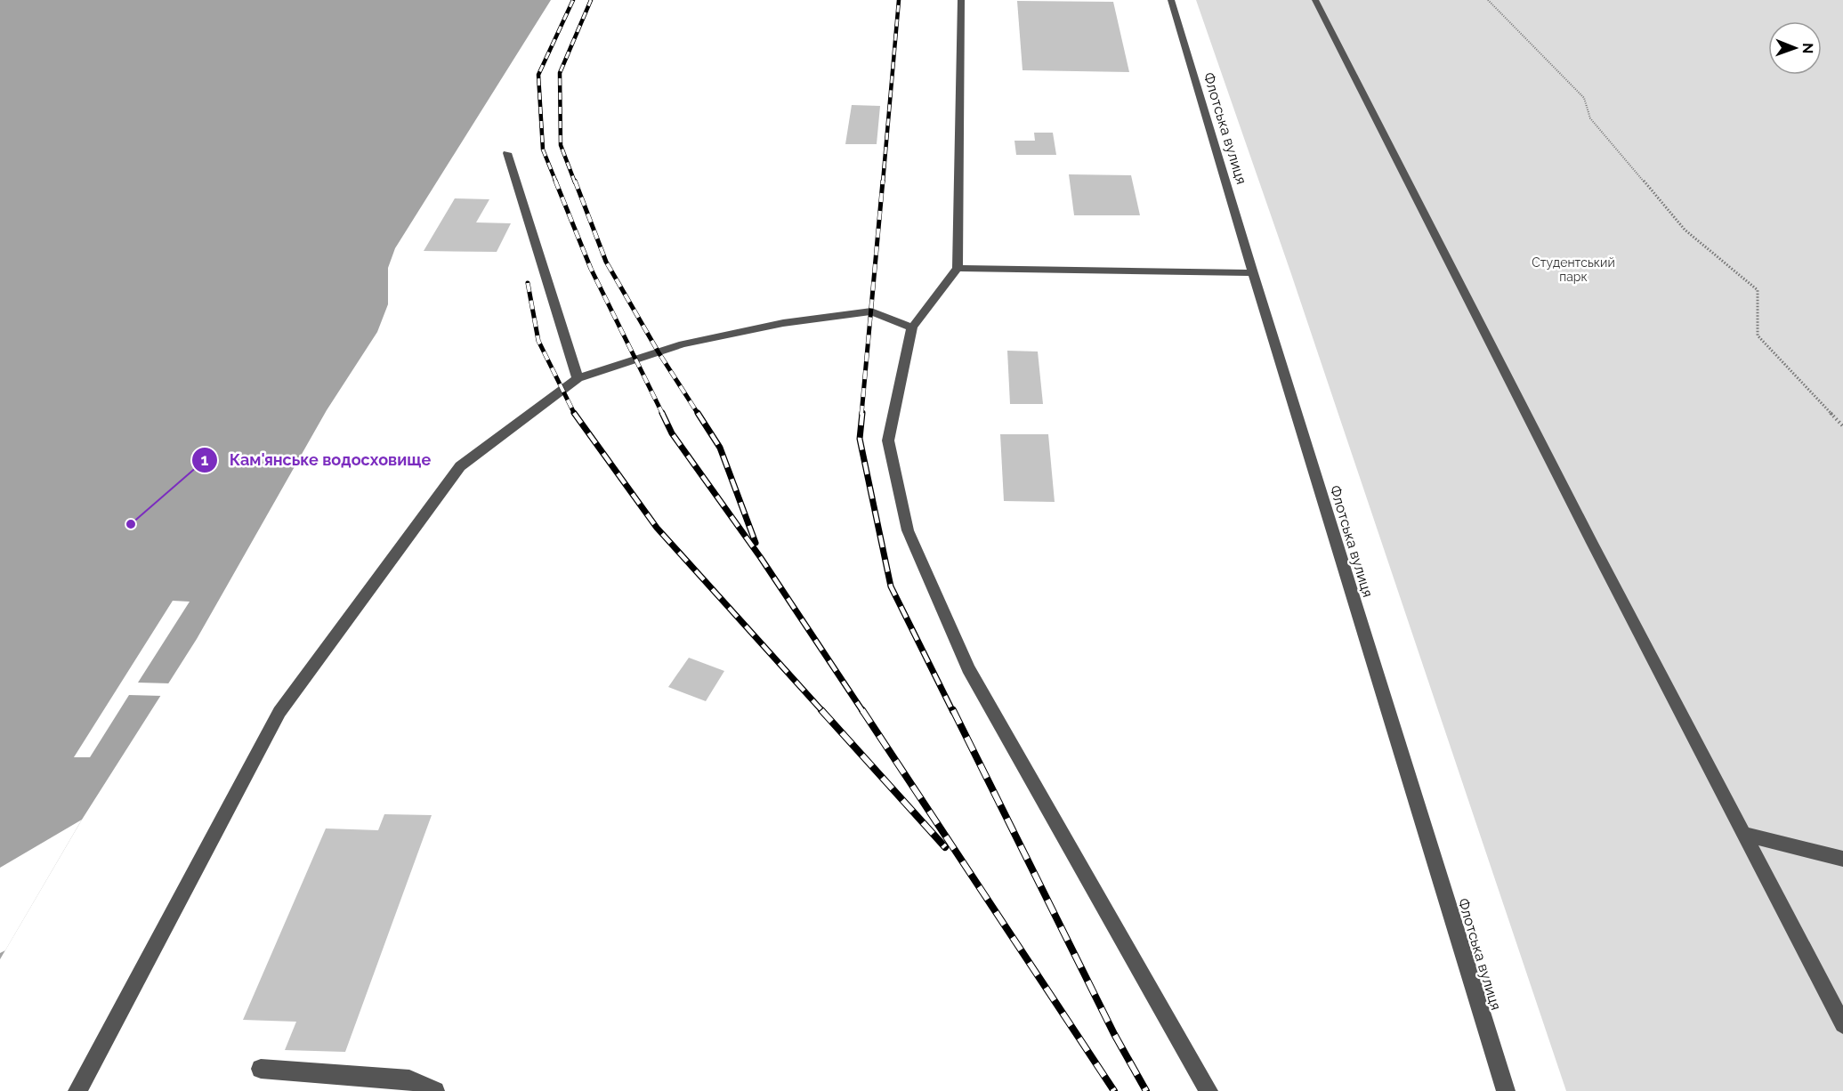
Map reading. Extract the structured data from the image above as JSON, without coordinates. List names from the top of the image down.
{
  "streets": {
    "street": ["Флотська вулиця"]
  },
  "parks": ["Студентський парк"],
  "places": ["Кам'янське водосховище"],
  "north": "right"
}
